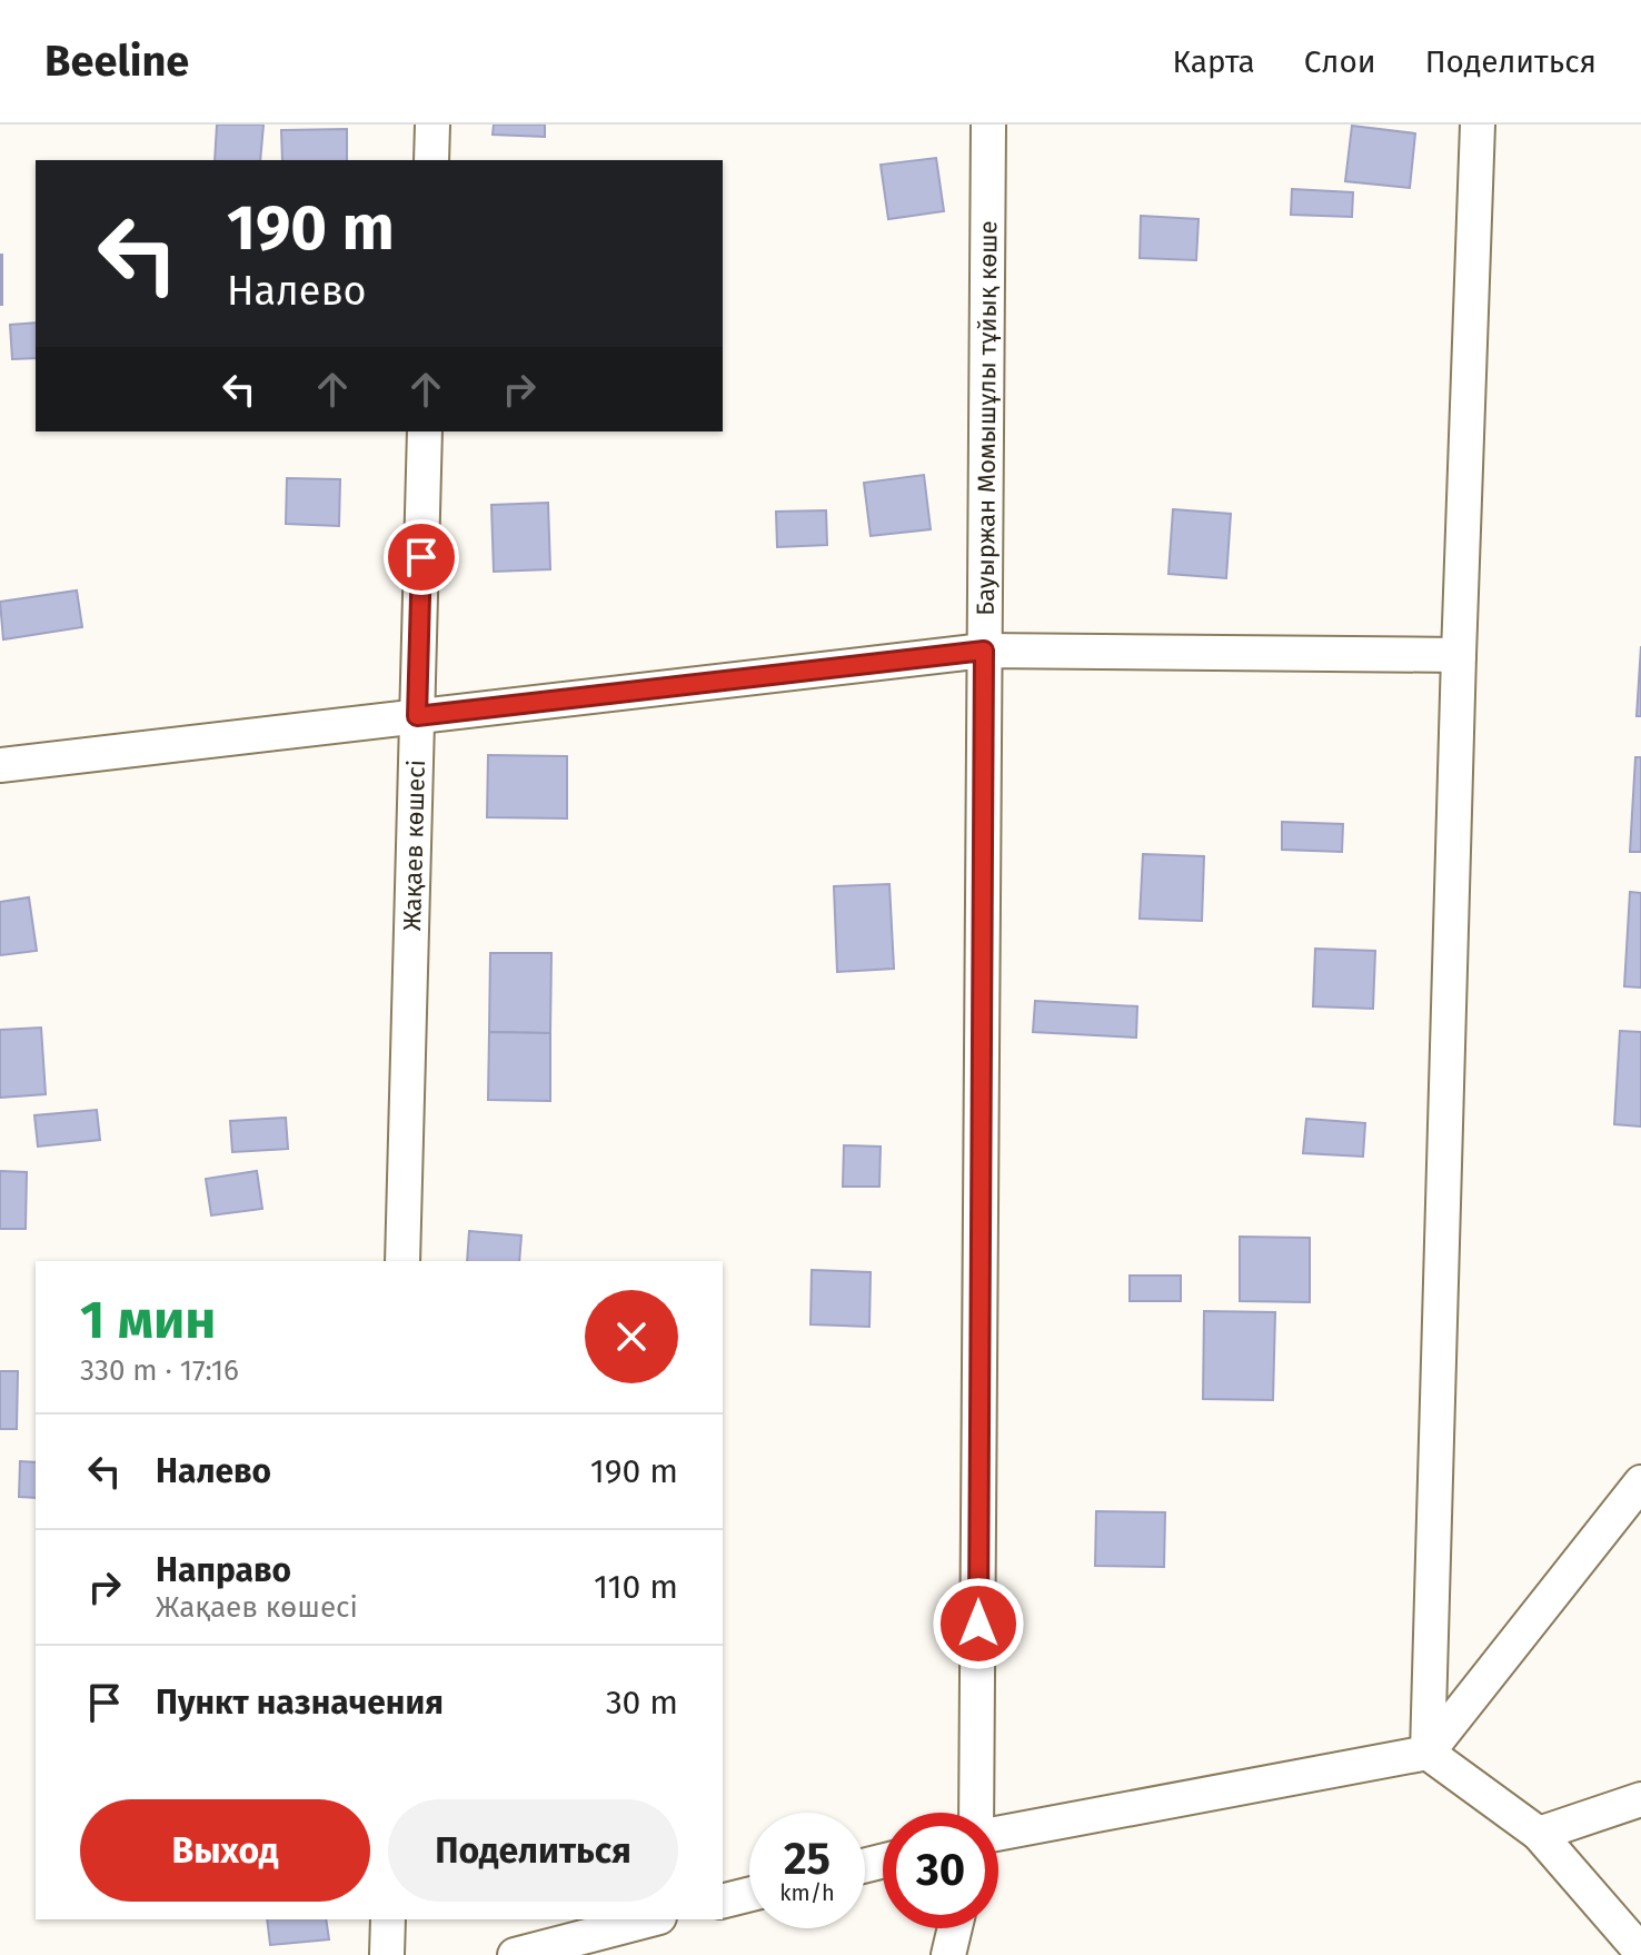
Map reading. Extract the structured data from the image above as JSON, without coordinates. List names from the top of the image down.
{
  "streets": {
    "street": ["Бауыржан Момышұлы тұйық көше", "Жақаев көшесі"]
  },
  "page": {
    "header": "Beeline",
    "nav": ["Карта", "Слои", "Поделиться"],
    "turn": ["190 m", "Налево"],
    "heading": ["1 мин", "330 m · 17:16"],
    "list": [
      {
        "name": "Налево",
        "value": "190 m"
      },
      {
        "name": "Направо",
        "note": "Жақаев көшесі",
        "value": "110 m"
      },
      {
        "name": "Пункт назначения",
        "value": "30 m"
      }
    ],
    "buttons": ["Выход", "Поделиться"],
    "speed": "25 km/h",
    "limit": "30"
  }
}
